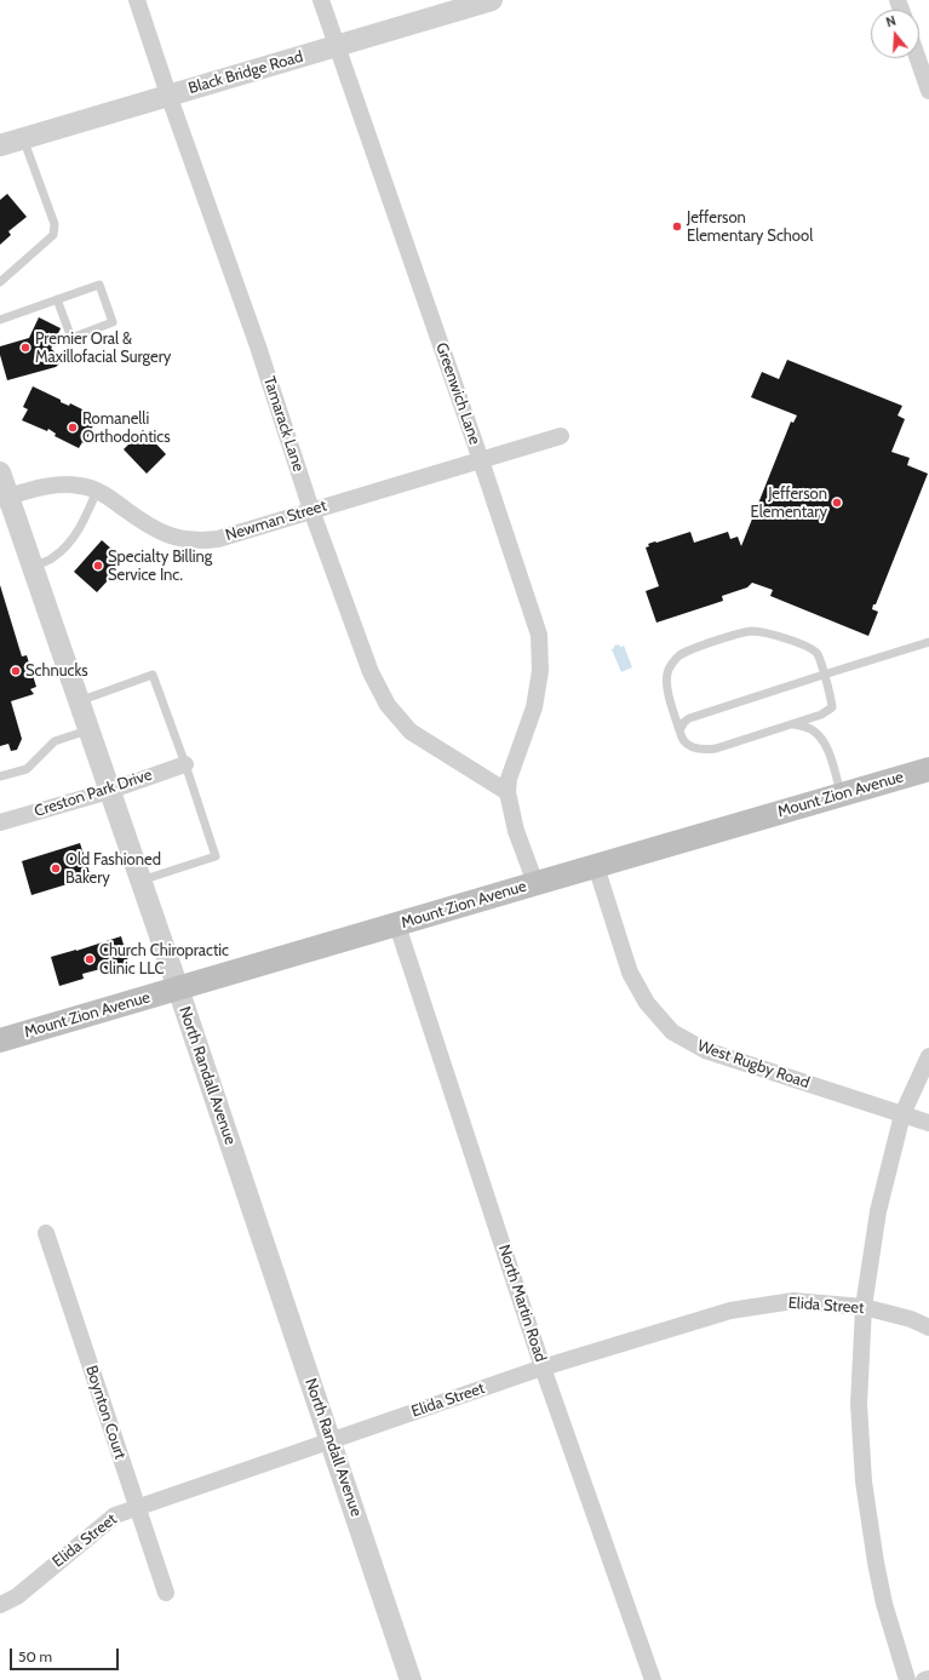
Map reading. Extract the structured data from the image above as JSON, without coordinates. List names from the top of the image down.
{
  "streets": {
    "main road": ["Mount Zion Avenue"],
    "street": [
      "Black Bridge Road",
      "Greenwich Lane",
      "Tamarack Lane",
      "Newman Street",
      "Creston Park Drive",
      "West Rugby Road",
      "North Randall Avenue",
      "North Martin Road",
      "Elida Street",
      "Boynton Court"
    ]
  },
  "crossings": [
    ["Black Bridge Road", "Greenwich Lane"],
    ["Black Bridge Road", "Tamarack Lane"],
    ["Greenwich Lane", "Tamarack Lane"],
    ["Greenwich Lane", "Newman Street"],
    ["Tamarack Lane", "Newman Street"],
    ["Newman Street", "North Randall Avenue"],
    ["Creston Park Drive", "North Randall Avenue"],
    ["Mount Zion Avenue", "West Rugby Road"],
    ["Mount Zion Avenue", "North Randall Avenue"],
    ["Mount Zion Avenue", "North Martin Road"],
    ["North Randall Avenue", "Elida Street"],
    ["North Martin Road", "Elida Street"],
    ["Elida Street", "Boynton Court"]
  ],
  "places": [
    "Jefferson Elementary School",
    "Premier Oral & Maxillofacial Surgery",
    "Romanelli Orthodontics",
    "Jefferson Elementary",
    "Specialty Billing Service Inc.",
    "Schnucks",
    "Old Fashioned Bakery",
    "Church Chiropractic Clinic LLC"
  ],
  "scale_bar": "50 m",
  "north": "top"
}
